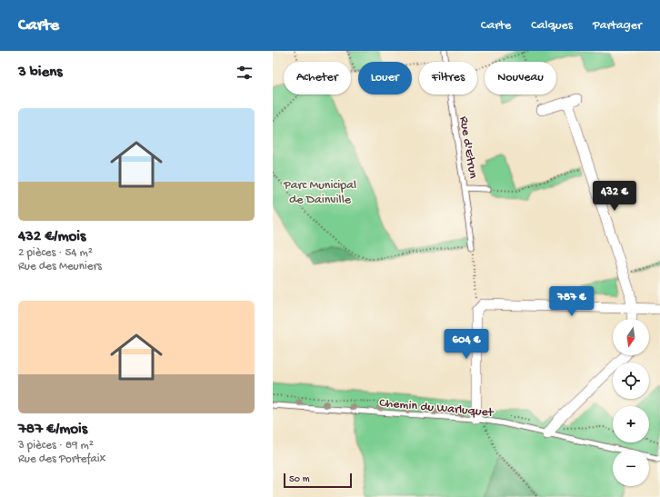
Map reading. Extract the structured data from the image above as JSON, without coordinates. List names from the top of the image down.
{
  "streets": {
    "lane": ["Rue d'Etrun", "Chemin du Warluquet"]
  },
  "parks": ["Parc Municipal de Dainville"],
  "scale_bar": "50 m",
  "north": "bottom",
  "page": {
    "header": "Carte",
    "nav": ["Carte", "Calques", "Partager"],
    "heading": "3 biens",
    "chip": [
      "Acheter",
      "Louer",
      "Filtres",
      "Nouveau"
    ],
    "list": [
      {
        "name": "432 €/mois",
        "note": "2 pièces · 54 m² · Rue des Meuniers"
      },
      {
        "name": "787 €/mois",
        "note": "3 pièces · 89 m² · Rue des Portefaix"
      }
    ],
    "price": ["432 €", "787 €", "604 €"],
    "map_buttons": ["+", "−"],
    "scale": "50 m"
  }
}
